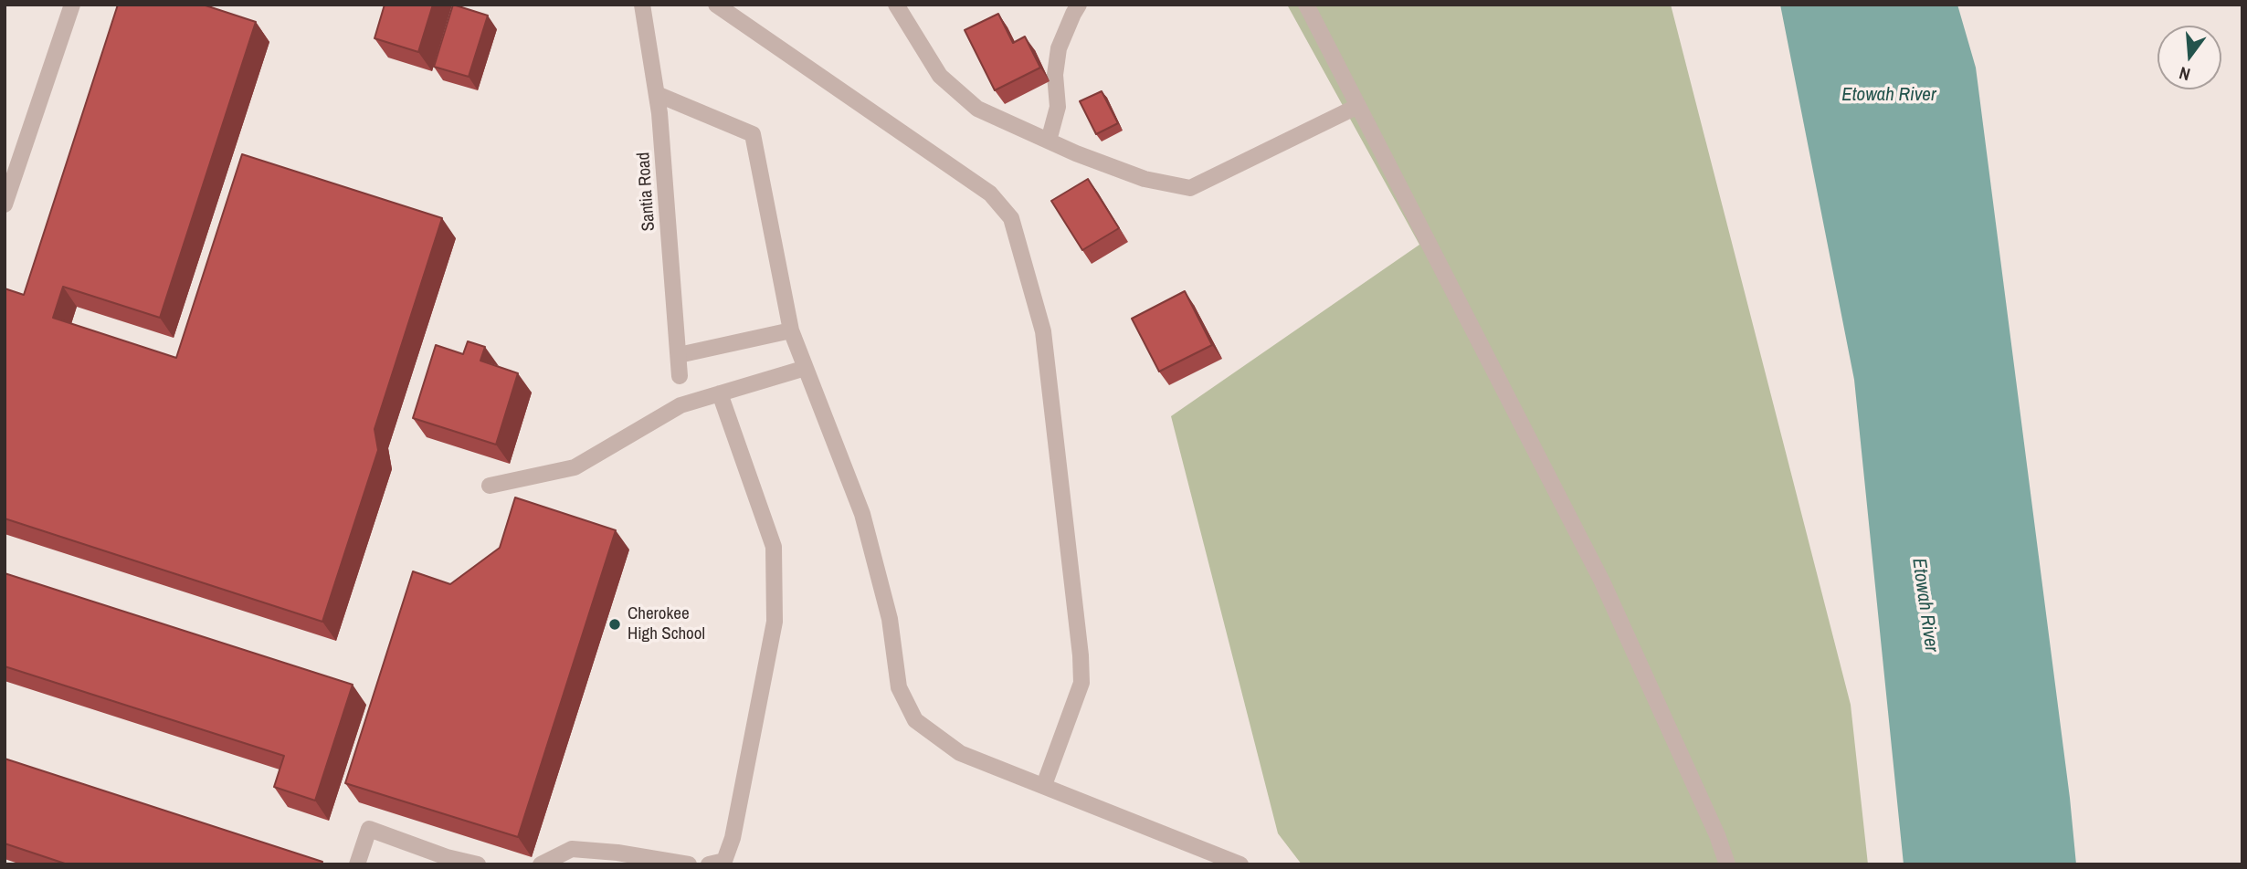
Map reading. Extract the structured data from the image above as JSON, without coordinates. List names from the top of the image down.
{
  "streets": {
    "street": ["Santia Road"]
  },
  "water": ["Etowah River"],
  "places": ["Cherokee High School"],
  "north": "bottom"
}
